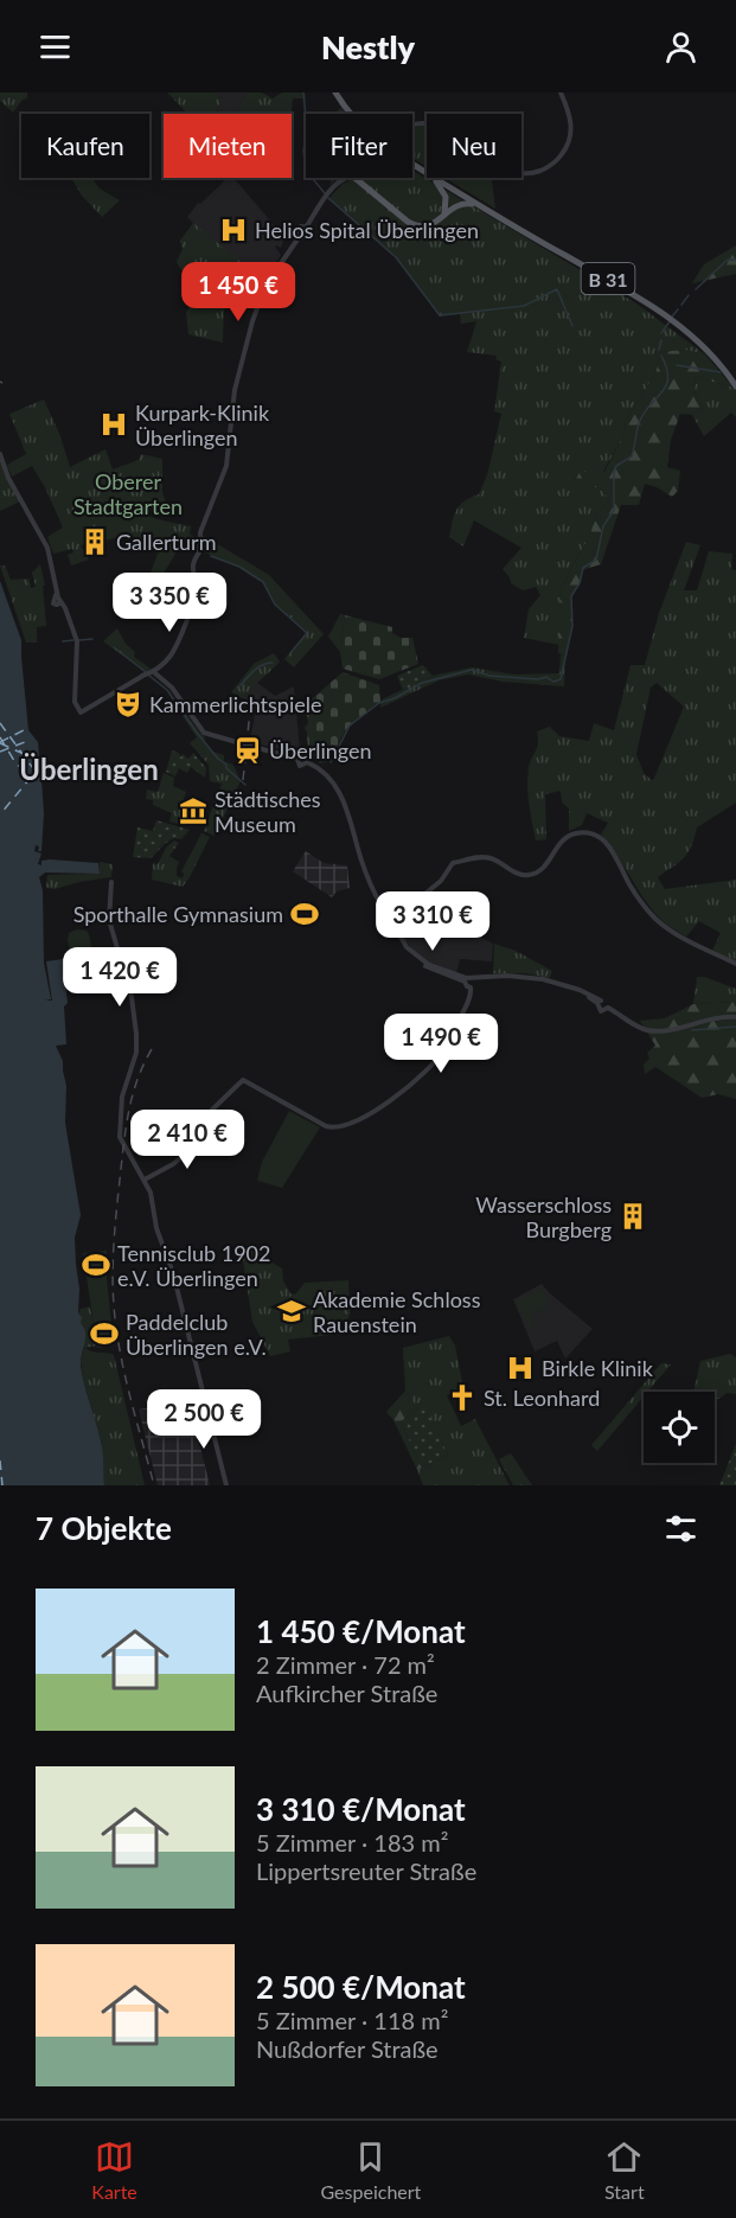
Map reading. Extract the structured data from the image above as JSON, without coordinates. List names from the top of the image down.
{
  "streets": {
    "main road": ["B 31"]
  },
  "districts": ["Überlingen"],
  "parks": ["Oberer Stadtgarten"],
  "places": {
    "hospital": ["Helios Spital Überlingen", "Kurpark-Klinik Überlingen", "Birkle Klinik"],
    "building": ["Gallerturm", "Wasserschloss Burgberg"],
    "theatre": ["Kammerlichtspiele"],
    "station": ["Überlingen"],
    "museum": ["Städtisches Museum"],
    "sports": ["Sporthalle Gymnasium", "Tennisclub 1902 e.V. Überlingen", "Paddelclub Überlingen e.V."],
    "school or university": ["Akademie Schloss Rauenstein"],
    "church": ["St. Leonhard"]
  },
  "page": {
    "header": "Nestly",
    "chip": [
      "Kaufen",
      "Mieten",
      "Filter",
      "Neu"
    ],
    "price": [
      "1 450 €",
      "3 350 €",
      "3 310 €",
      "1 420 €",
      "1 490 €",
      "2 410 €",
      "2 500 €"
    ],
    "heading": "7 Objekte",
    "list": [
      {
        "name": "1 450 €/Monat",
        "note": "2 Zimmer · 72 m² · Aufkircher Straße"
      },
      {
        "name": "3 310 €/Monat",
        "note": "5 Zimmer · 183 m² · Lippertsreuter Straße"
      },
      {
        "name": "2 500 €/Monat",
        "note": "5 Zimmer · 118 m² · Nußdorfer Straße"
      }
    ],
    "tabs": ["Karte", "Gespeichert", "Start"]
  }
}
